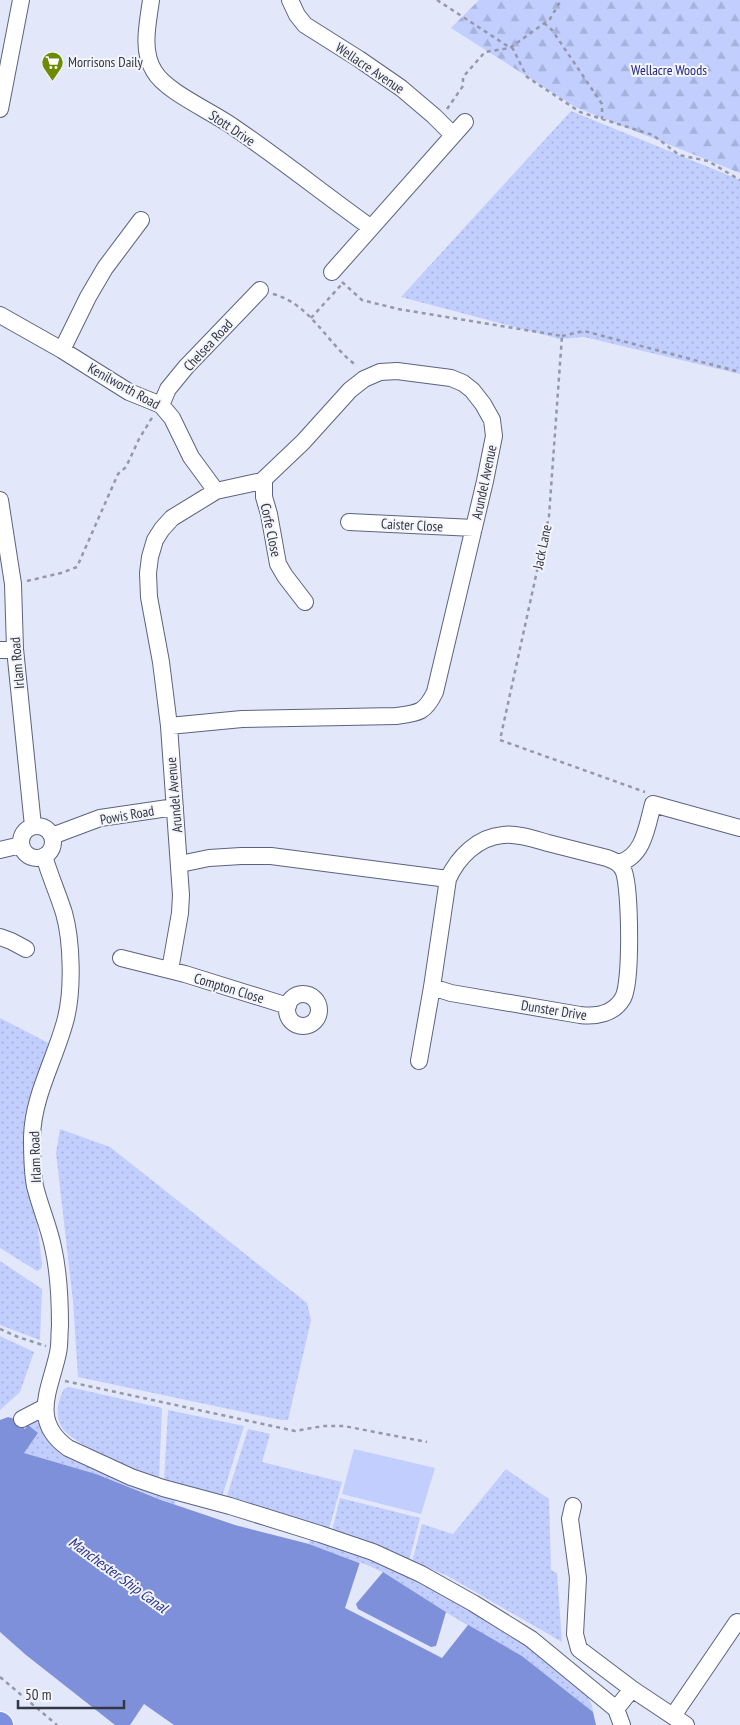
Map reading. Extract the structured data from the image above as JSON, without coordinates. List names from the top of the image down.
{
  "streets": {
    "street": [
      "Wellacre Avenue",
      "Stott Drive",
      "Chelsea Road",
      "Kenilworth Road",
      "Arundel Avenue",
      "Caister Close",
      "Corfe Close",
      "Irlam Road",
      "Powis Road",
      "Compton Close",
      "Dunster Drive"
    ],
    "path": ["Jack Lane"]
  },
  "crossings": [
    ["Chelsea Road", "Kenilworth Road"],
    ["Kenilworth Road", "Arundel Avenue"],
    ["Arundel Avenue", "Caister Close"],
    ["Arundel Avenue", "Corfe Close"],
    ["Arundel Avenue", "Powis Road"],
    ["Irlam Road", "Powis Road"]
  ],
  "water": ["Manchester Ship Canal"],
  "parks": ["Wellacre Woods"],
  "places": {
    "supermarket": ["Morrisons Daily"]
  },
  "scale_bar": "50 m"
}
